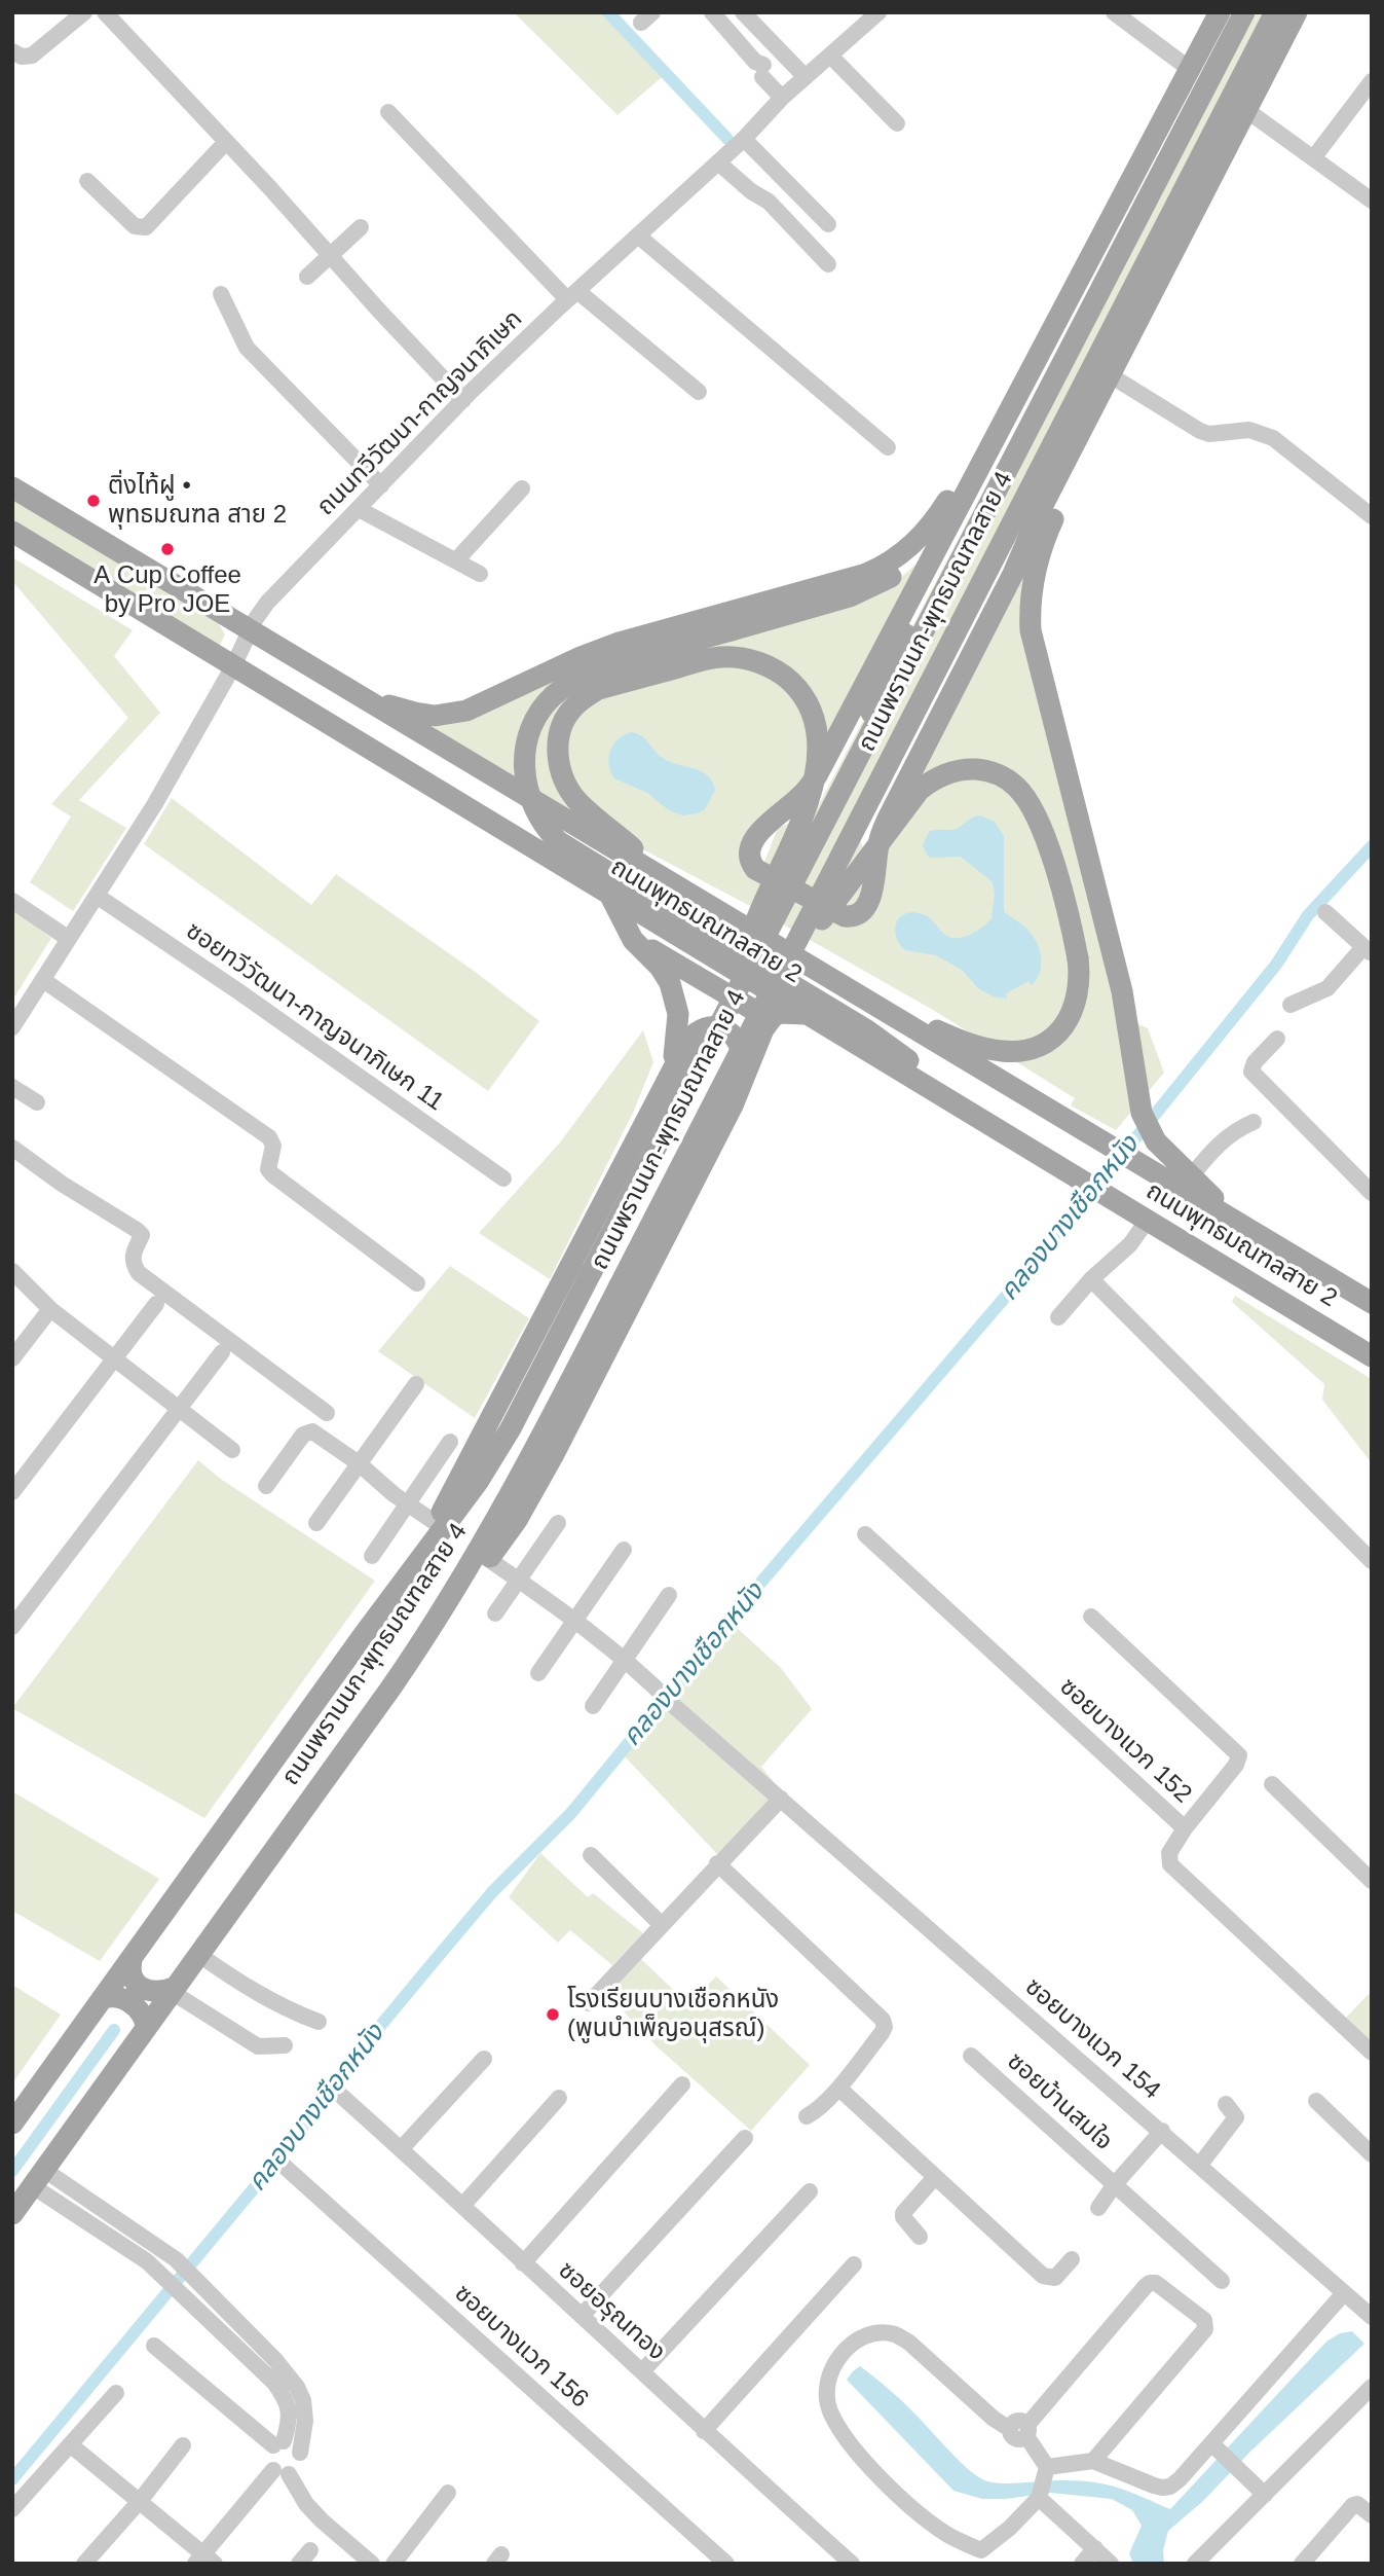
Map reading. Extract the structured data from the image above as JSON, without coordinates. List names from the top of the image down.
{
  "streets": {
    "main road": ["ถนนพรานนก-พุทธมณฑลสาย 4", "ถนนพุทธมณฑลสาย 2"],
    "street": [
      "ถนนทวีวัฒนา-กาญจนาภิเษก",
      "ซอยทวีวัฒนา-กาญจนาภิเษก 11",
      "ซอยบางแวก 152",
      "ซอยบางแวก 154",
      "ซอยบ้านสมใจ",
      "ซอยอรุณทอง",
      "ซอยบางแวก 156"
    ]
  },
  "crossings": [
    ["ถนนทวีวัฒนา-กาญจนาภิเษก", "ถนนพุทธมณฑลสาย 2"],
    ["ถนนทวีวัฒนา-กาญจนาภิเษก", "ซอยทวีวัฒนา-กาญจนาภิเษก 11"],
    ["ซอยบางแวก 154", "ซอยบ้านสมใจ"]
  ],
  "water": ["คลองบางเชือกหนัง"],
  "places": ["ติ่งไท้ฝู • พุทธมณฑล สาย 2", "A Cup Coffee by Pro JOE", "โรงเรียนบางเชือกหนัง (พูนบำเพ็ญอนุสรณ์)"]
}
